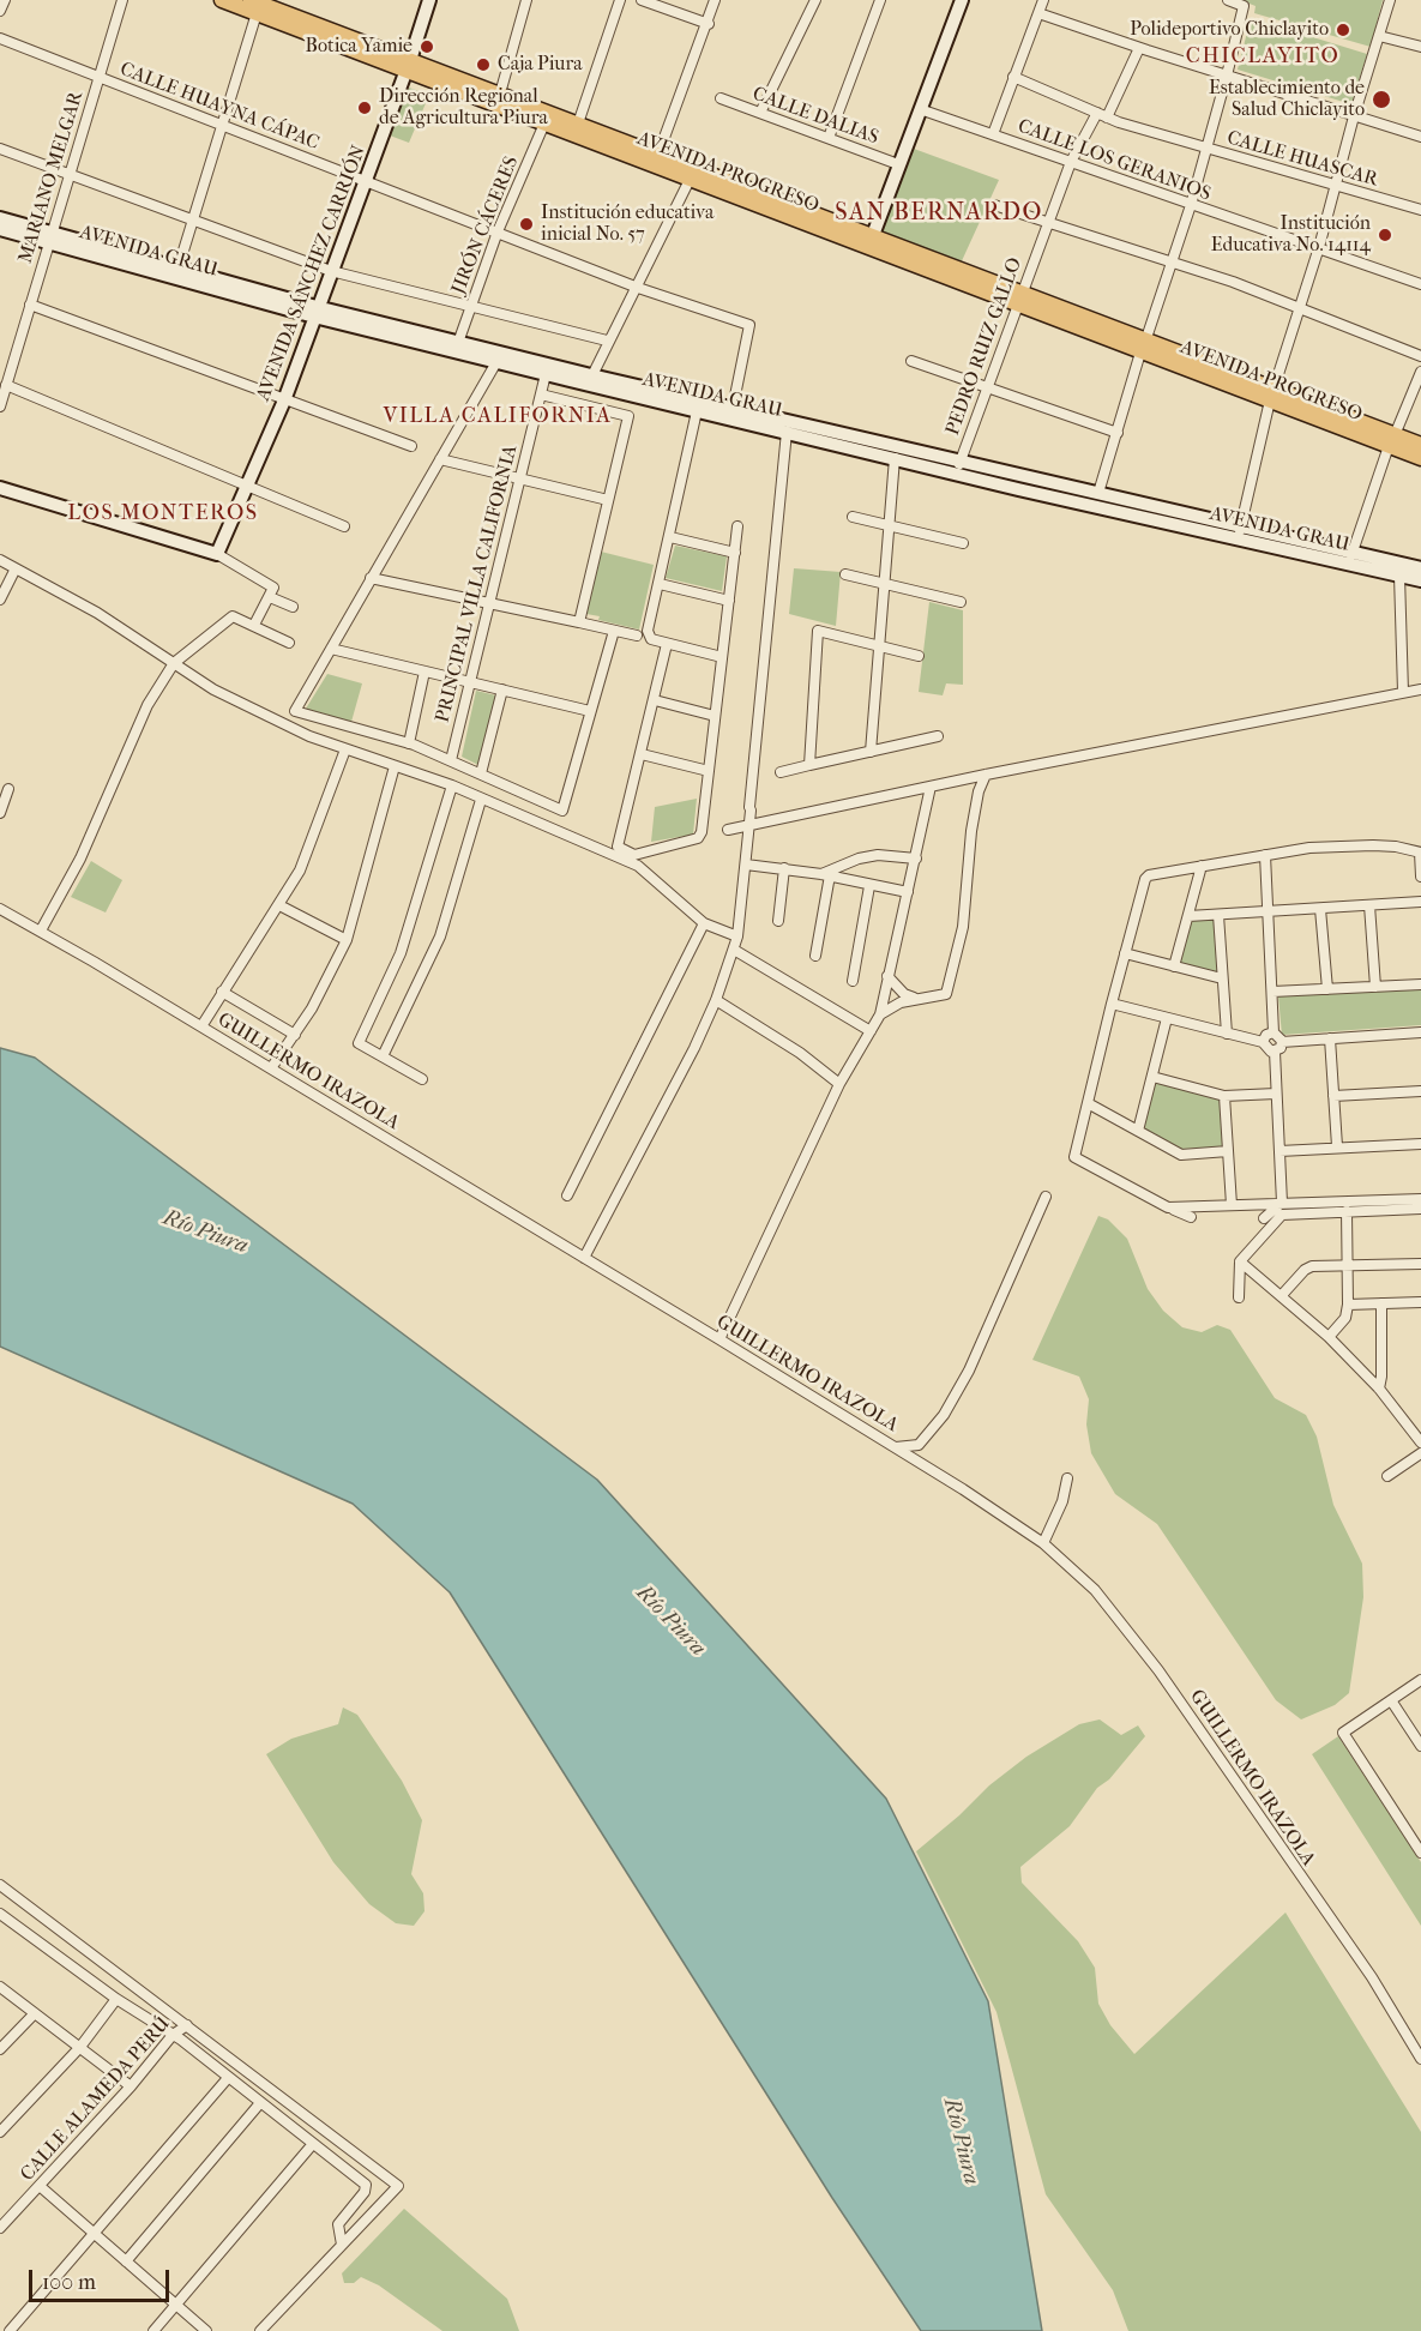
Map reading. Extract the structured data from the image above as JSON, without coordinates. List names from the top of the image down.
{
  "streets": {
    "main road": ["AVENIDA PROGRESO"],
    "street": [
      "CALLE HUAYNA CÁPAC",
      "CALLE DALIAS",
      "CALLE HUASCAR",
      "CALLE LOS GERANIOS",
      "MARIANO MELGAR",
      "JIRÓN CÁCERES",
      "AVENIDA GRAU",
      "AVENIDA SÁNCHEZ CARRIÓN",
      "PEDRO RUIZ GALLO",
      "PRINCIPAL VILLA CALIFORNIA",
      "GUILLERMO IRAZOLA",
      "CALLE ALAMEDA PERÚ"
    ]
  },
  "crossings": [
    ["CALLE HUAYNA CÁPAC", "MARIANO MELGAR"],
    ["CALLE HUAYNA CÁPAC", "JIRÓN CÁCERES"],
    ["CALLE HUAYNA CÁPAC", "AVENIDA GRAU"],
    ["CALLE HUAYNA CÁPAC", "AVENIDA SÁNCHEZ CARRIÓN"],
    ["CALLE HUASCAR", "PEDRO RUIZ GALLO"],
    ["CALLE LOS GERANIOS", "PEDRO RUIZ GALLO"],
    ["AVENIDA PROGRESO", "JIRÓN CÁCERES"],
    ["AVENIDA PROGRESO", "AVENIDA SÁNCHEZ CARRIÓN"],
    ["AVENIDA PROGRESO", "PEDRO RUIZ GALLO"],
    ["MARIANO MELGAR", "AVENIDA GRAU"],
    ["JIRÓN CÁCERES", "AVENIDA GRAU"],
    ["AVENIDA GRAU", "AVENIDA SÁNCHEZ CARRIÓN"],
    ["AVENIDA GRAU", "PEDRO RUIZ GALLO"],
    ["AVENIDA GRAU", "PRINCIPAL VILLA CALIFORNIA"]
  ],
  "districts": [
    "CHICLAYITO",
    "SAN BERNARDO",
    "VILLA CALIFORNIA",
    "LOS MONTEROS"
  ],
  "water": ["Río Piura"],
  "places": [
    "Polideportivo Chiclayito",
    "Botica Yamie",
    "Caja Piura",
    "Establecimiento de Salud Chiclayito",
    "Dirección Regional de Agricultura Piura",
    "Institución educativa inicial No. 57",
    "Institución Educativa No. 14114"
  ],
  "scale_bar": "100 m"
}
